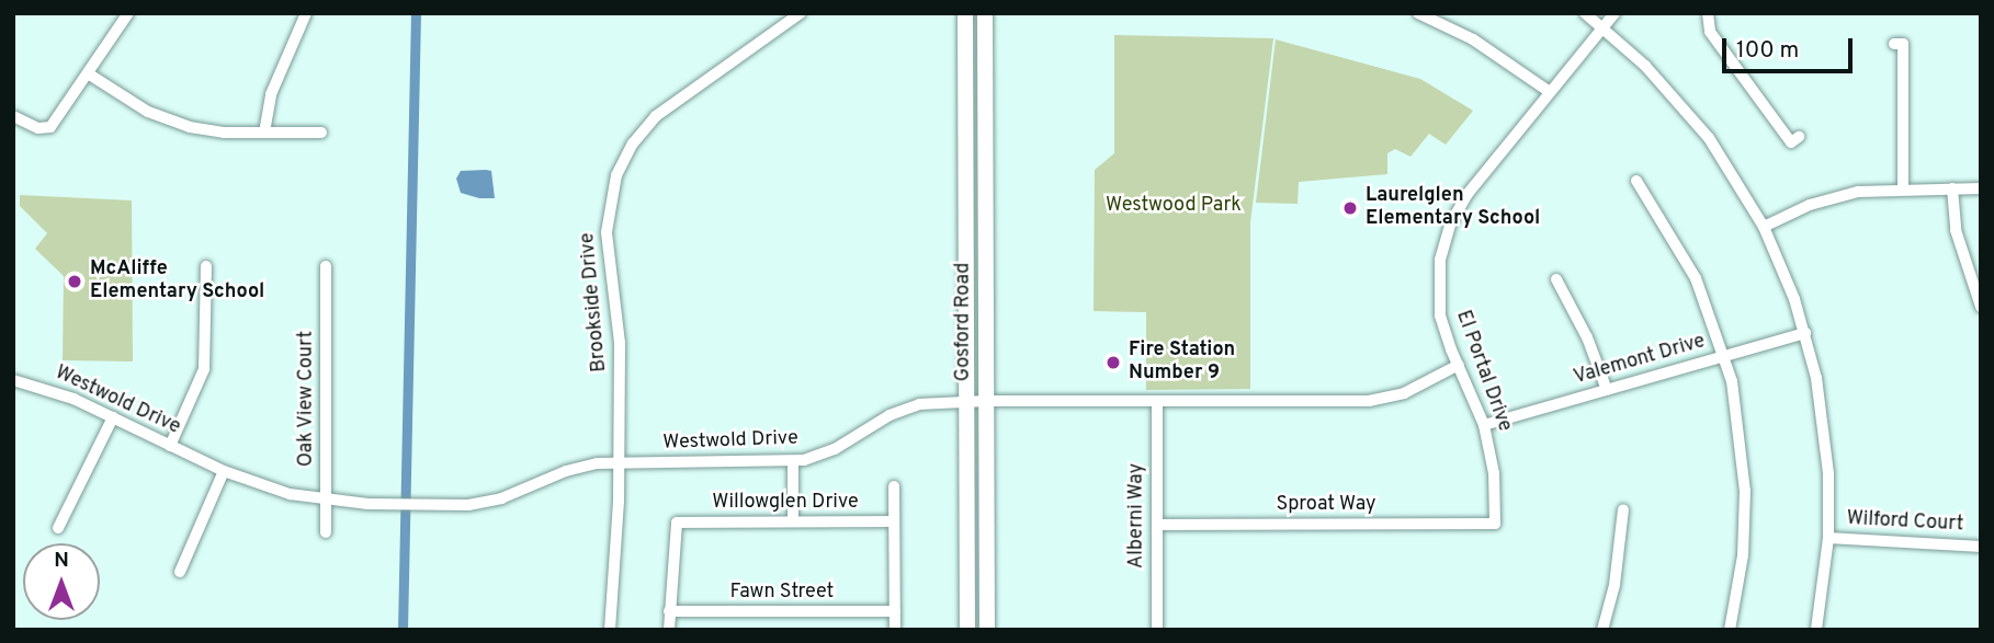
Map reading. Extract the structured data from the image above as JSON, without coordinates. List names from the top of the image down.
{
  "streets": {
    "main road": ["Gosford Road"],
    "street": [
      "Brookside Drive",
      "Valemont Drive",
      "El Portal Drive",
      "Oak View Court",
      "Westwold Drive",
      "Willowglen Drive",
      "Sproat Way",
      "Alberni Way",
      "Wilford Court",
      "Fawn Street"
    ]
  },
  "crossings": [
    ["Brookside Drive", "Westwold Drive"],
    ["Gosford Road", "Westwold Drive"],
    ["Valemont Drive", "El Portal Drive"],
    ["El Portal Drive", "Westwold Drive"],
    ["El Portal Drive", "Sproat Way"],
    ["Oak View Court", "Westwold Drive"],
    ["Westwold Drive", "Alberni Way"],
    ["Willowglen Drive", "Fawn Street"],
    ["Sproat Way", "Alberni Way"]
  ],
  "parks": ["Westwood Park"],
  "places": ["Laurelglen Elementary School", "McAliffe Elementary School", "Fire Station Number 9"],
  "scale_bar": "100 m",
  "north": "top"
}
